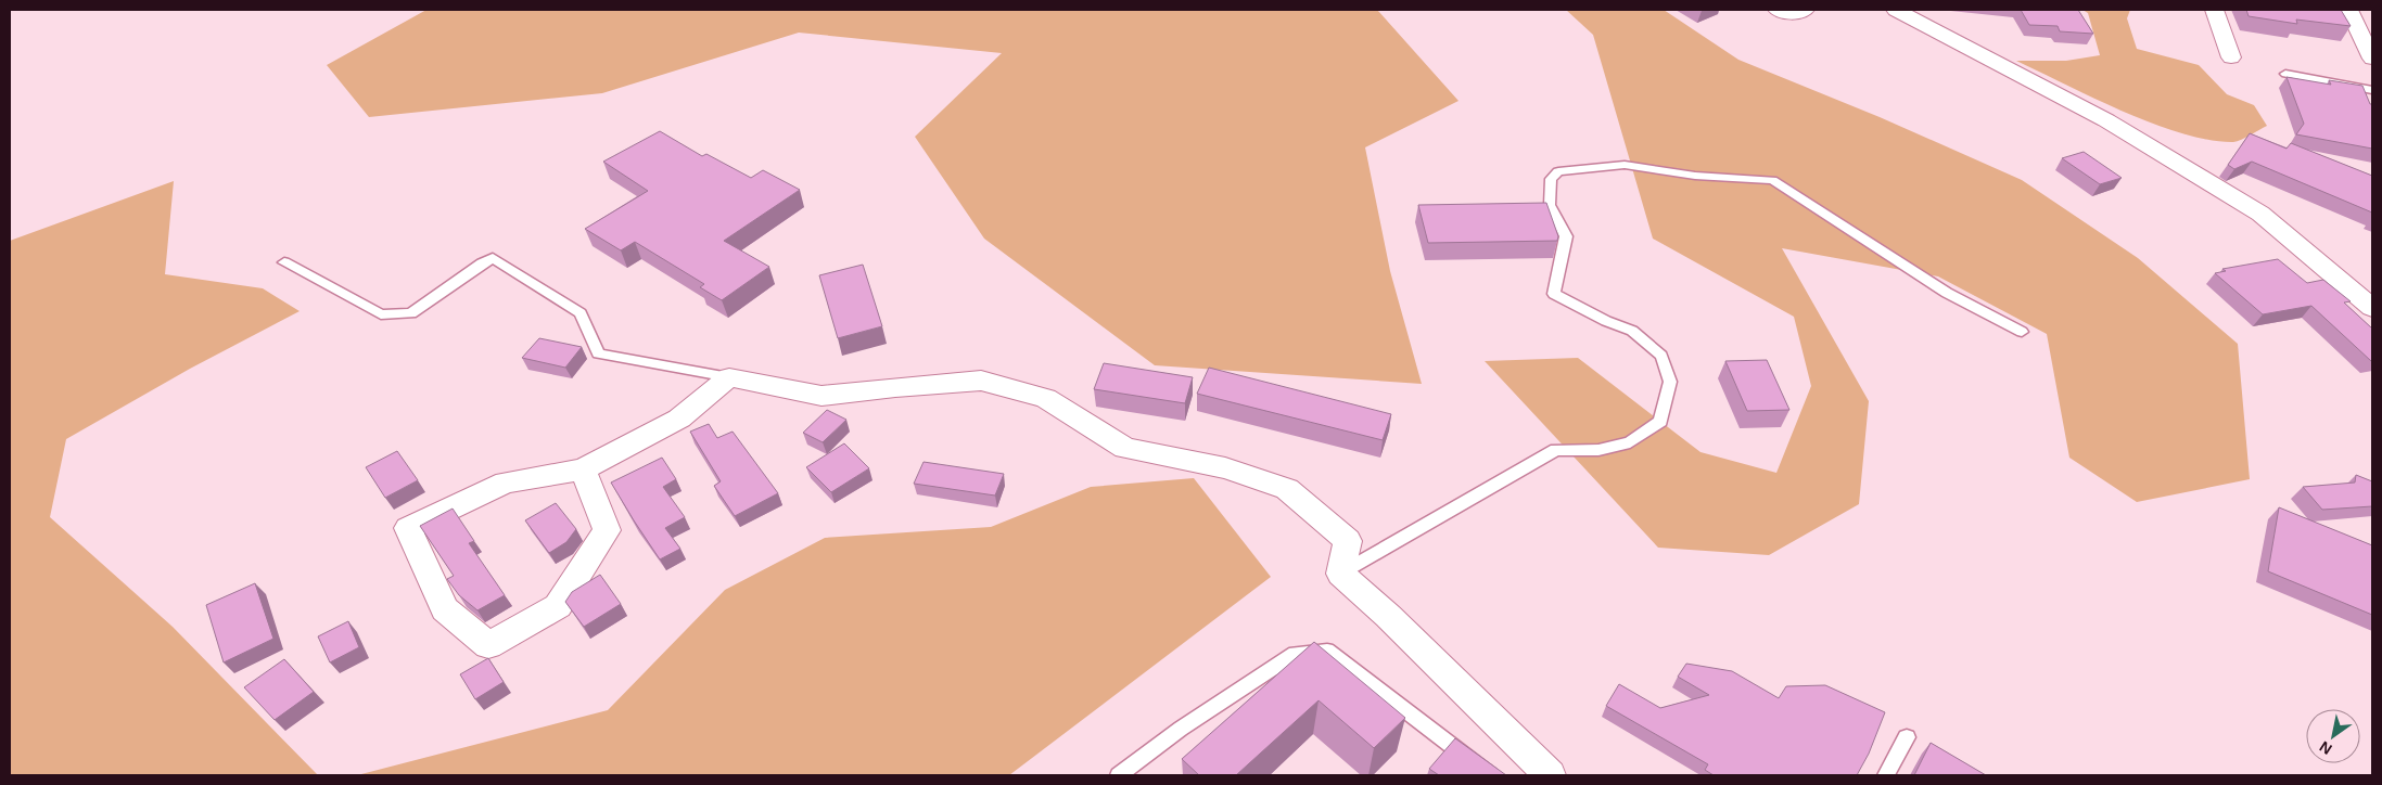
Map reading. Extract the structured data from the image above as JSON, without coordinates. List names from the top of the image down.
{
  "north": "bottom left"
}
